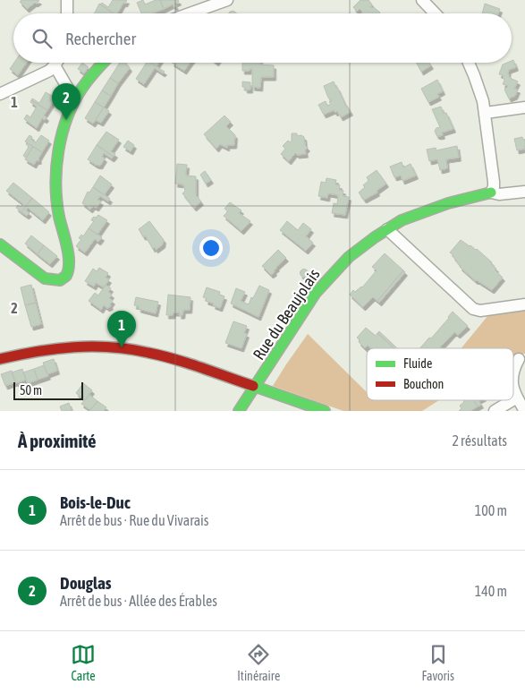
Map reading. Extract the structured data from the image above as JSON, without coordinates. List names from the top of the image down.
{
  "streets": {
    "street": ["Rue du Beaujolais"]
  },
  "legend": ["Fluide", "Bouchon"],
  "scale_bar": "50 m",
  "page": {
    "search": "Rechercher",
    "pins": ["2", "1"],
    "scale": "50 m",
    "heading": ["À proximité", "2 résultats"],
    "list": [
      {
        "mark": "1",
        "name": "Bois-le-Duc",
        "note": "Arrêt de bus · Rue du Vivarais",
        "value": "100 m"
      },
      {
        "mark": "2",
        "name": "Douglas",
        "note": "Arrêt de bus · Allée des Érables",
        "value": "140 m"
      }
    ],
    "nav": ["Carte", "Itinéraire", "Favoris"]
  },
  "grid": {
    "rows": ["1", "2"]
  }
}
